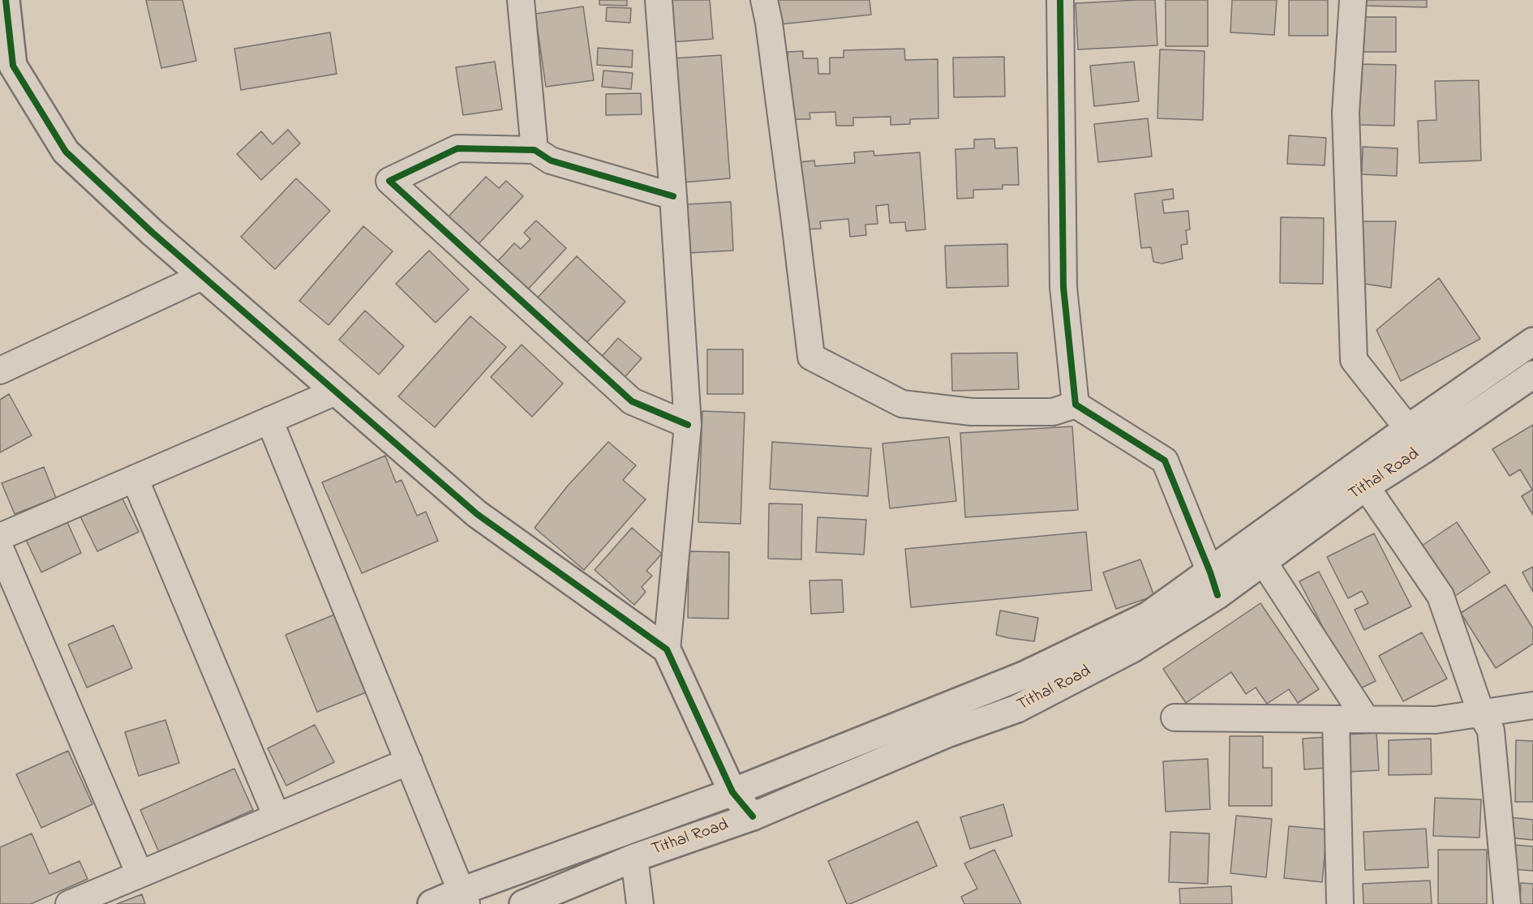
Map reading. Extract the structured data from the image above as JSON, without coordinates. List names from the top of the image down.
{
  "streets": {
    "main road": ["Tithal Road"]
  }
}
